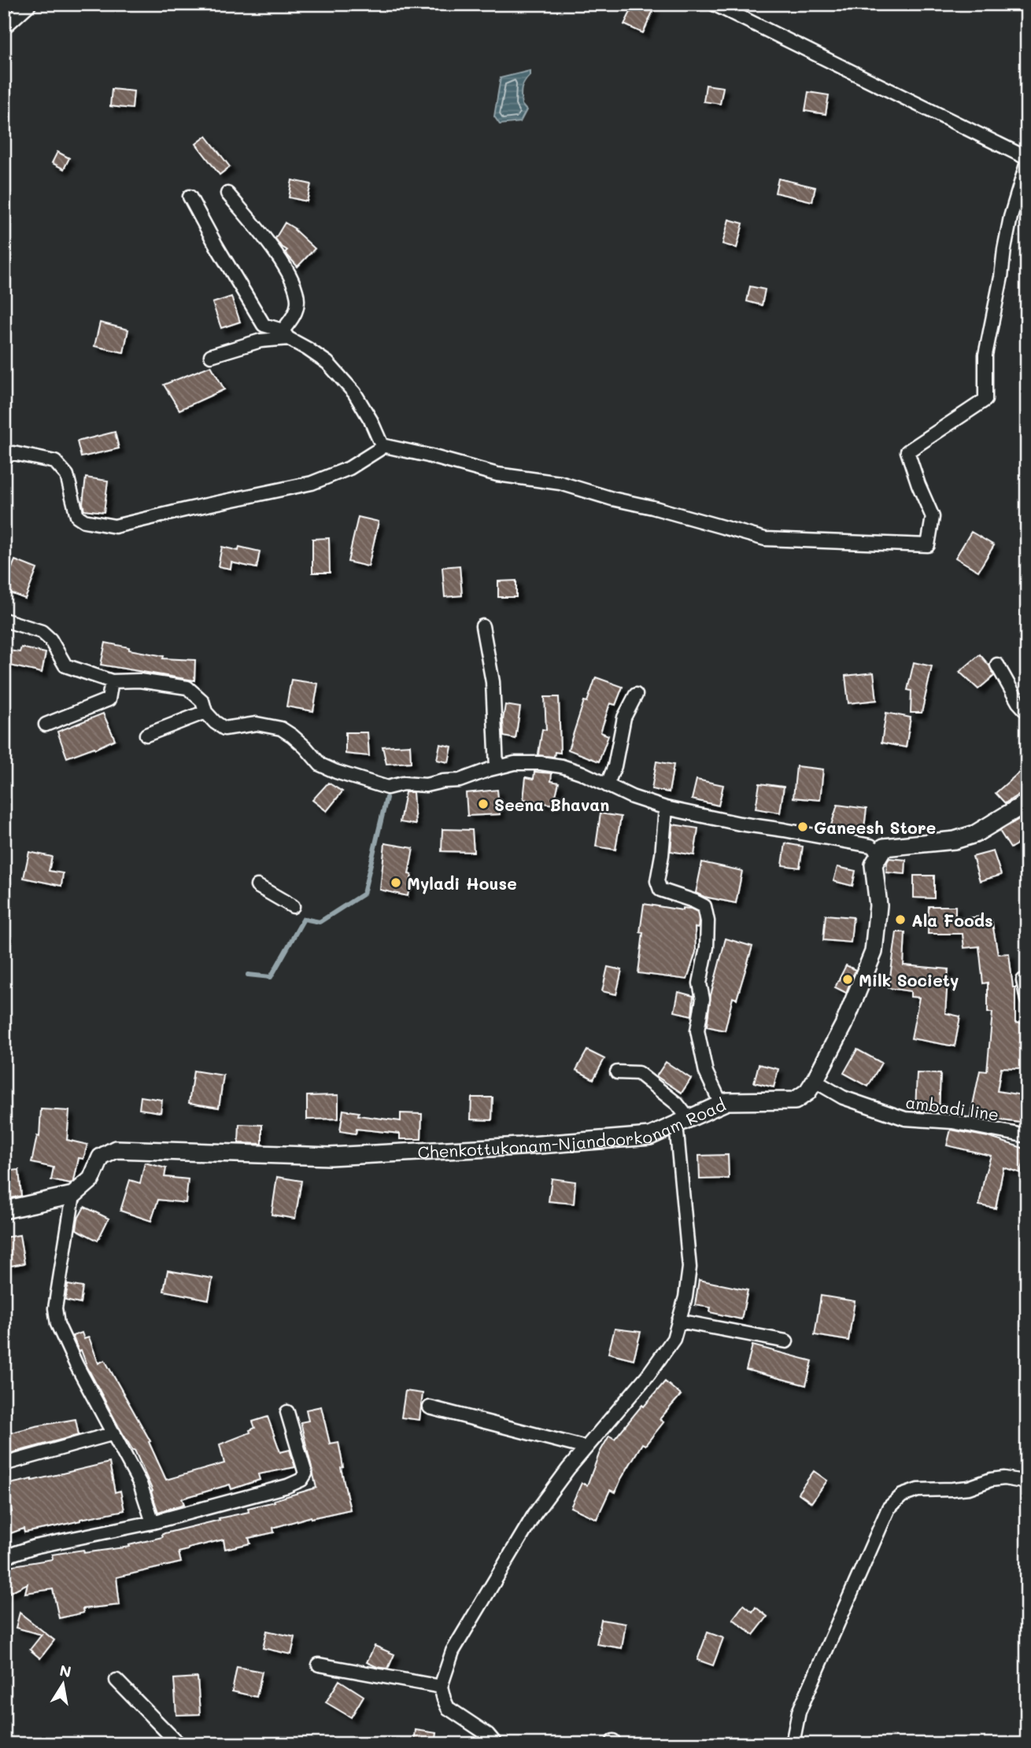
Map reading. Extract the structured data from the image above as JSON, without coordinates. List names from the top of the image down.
{
  "streets": {
    "main road": ["Chenkottukonam-Njandoorkonam Road"],
    "street": ["ambadi line"]
  },
  "crossings": [
    ["ambadi line", "Chenkottukonam-Njandoorkonam Road"]
  ],
  "places": [
    "Seena Bhavan",
    "Ganeesh Store",
    "Myladi House",
    "Ala Foods",
    "Milk Society"
  ],
  "north": "top"
}
